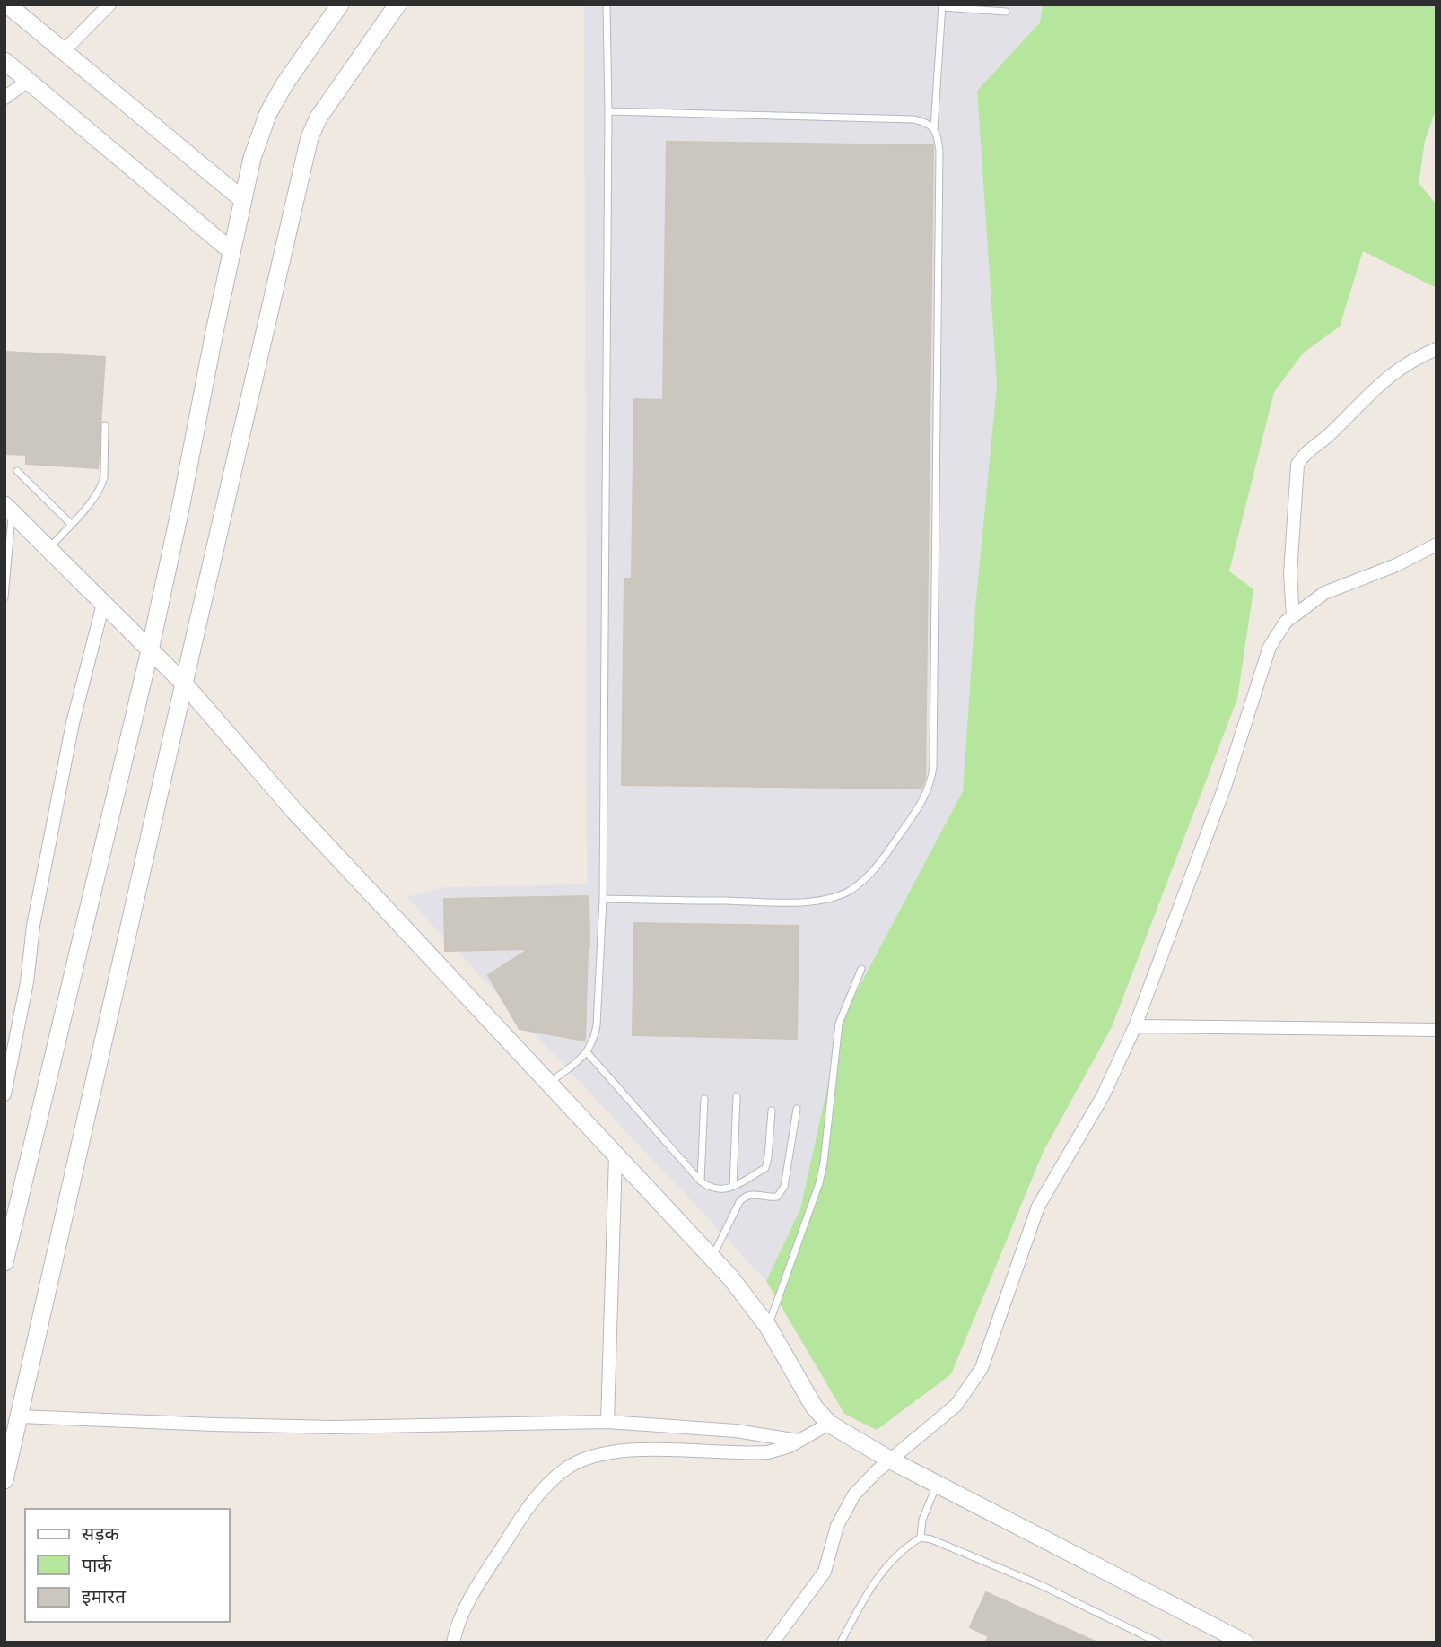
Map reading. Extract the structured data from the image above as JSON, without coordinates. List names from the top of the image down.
{
  "legend": ["सड़क", "पार्क", "इमारत"]
}
